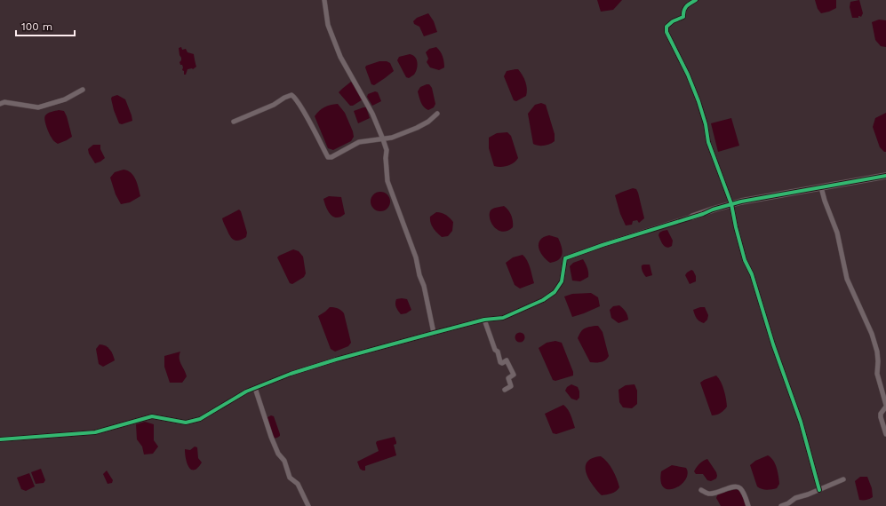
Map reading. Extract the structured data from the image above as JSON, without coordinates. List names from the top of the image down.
{
  "scale_bar": "100 m"
}
